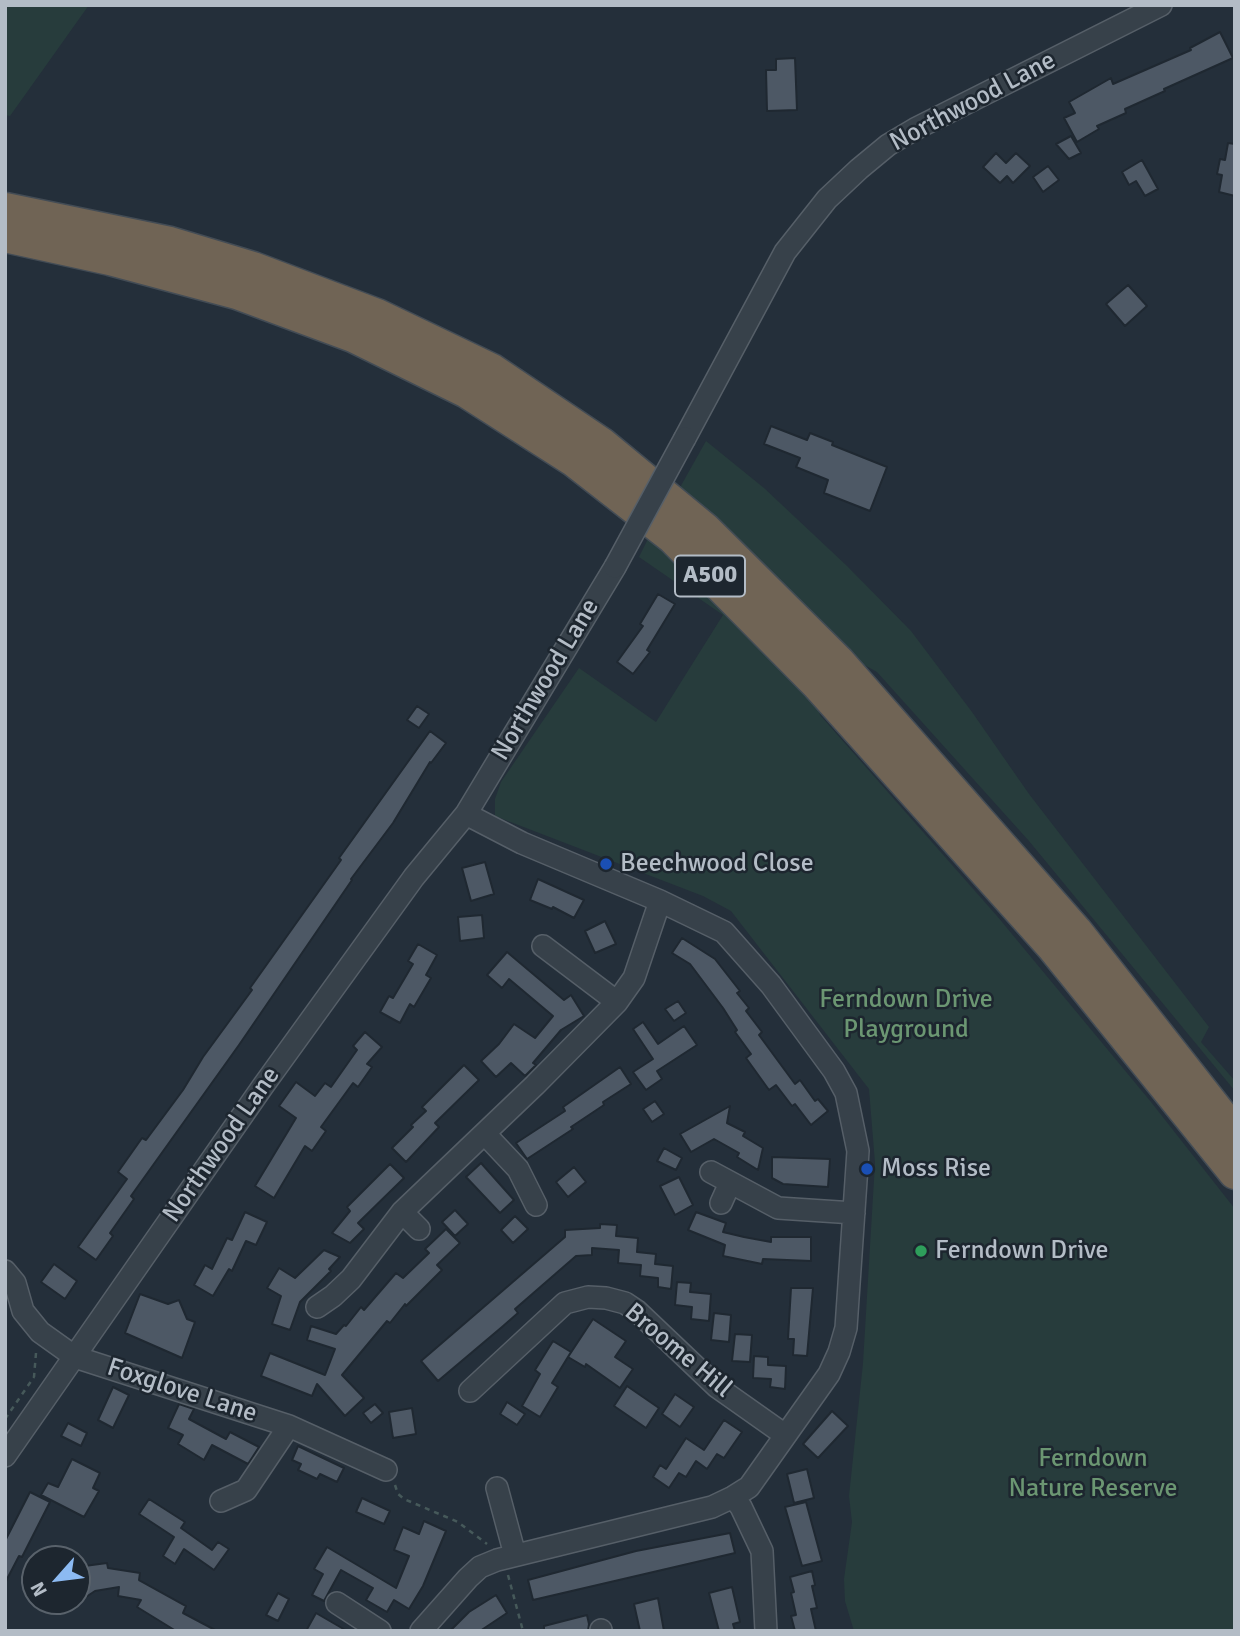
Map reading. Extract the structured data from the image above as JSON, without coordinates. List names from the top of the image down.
{
  "streets": {
    "highway": ["A500"],
    "street": ["Northwood Lane", "Broome Hill", "Foxglove Lane"]
  },
  "crossings": [
    ["Northwood Lane", "Foxglove Lane"]
  ],
  "parks": ["Ferndown Drive Playground", "Ferndown Nature Reserve"],
  "places": ["Beechwood Close", "Moss Rise", "Ferndown Drive"],
  "north": "bottom left"
}
